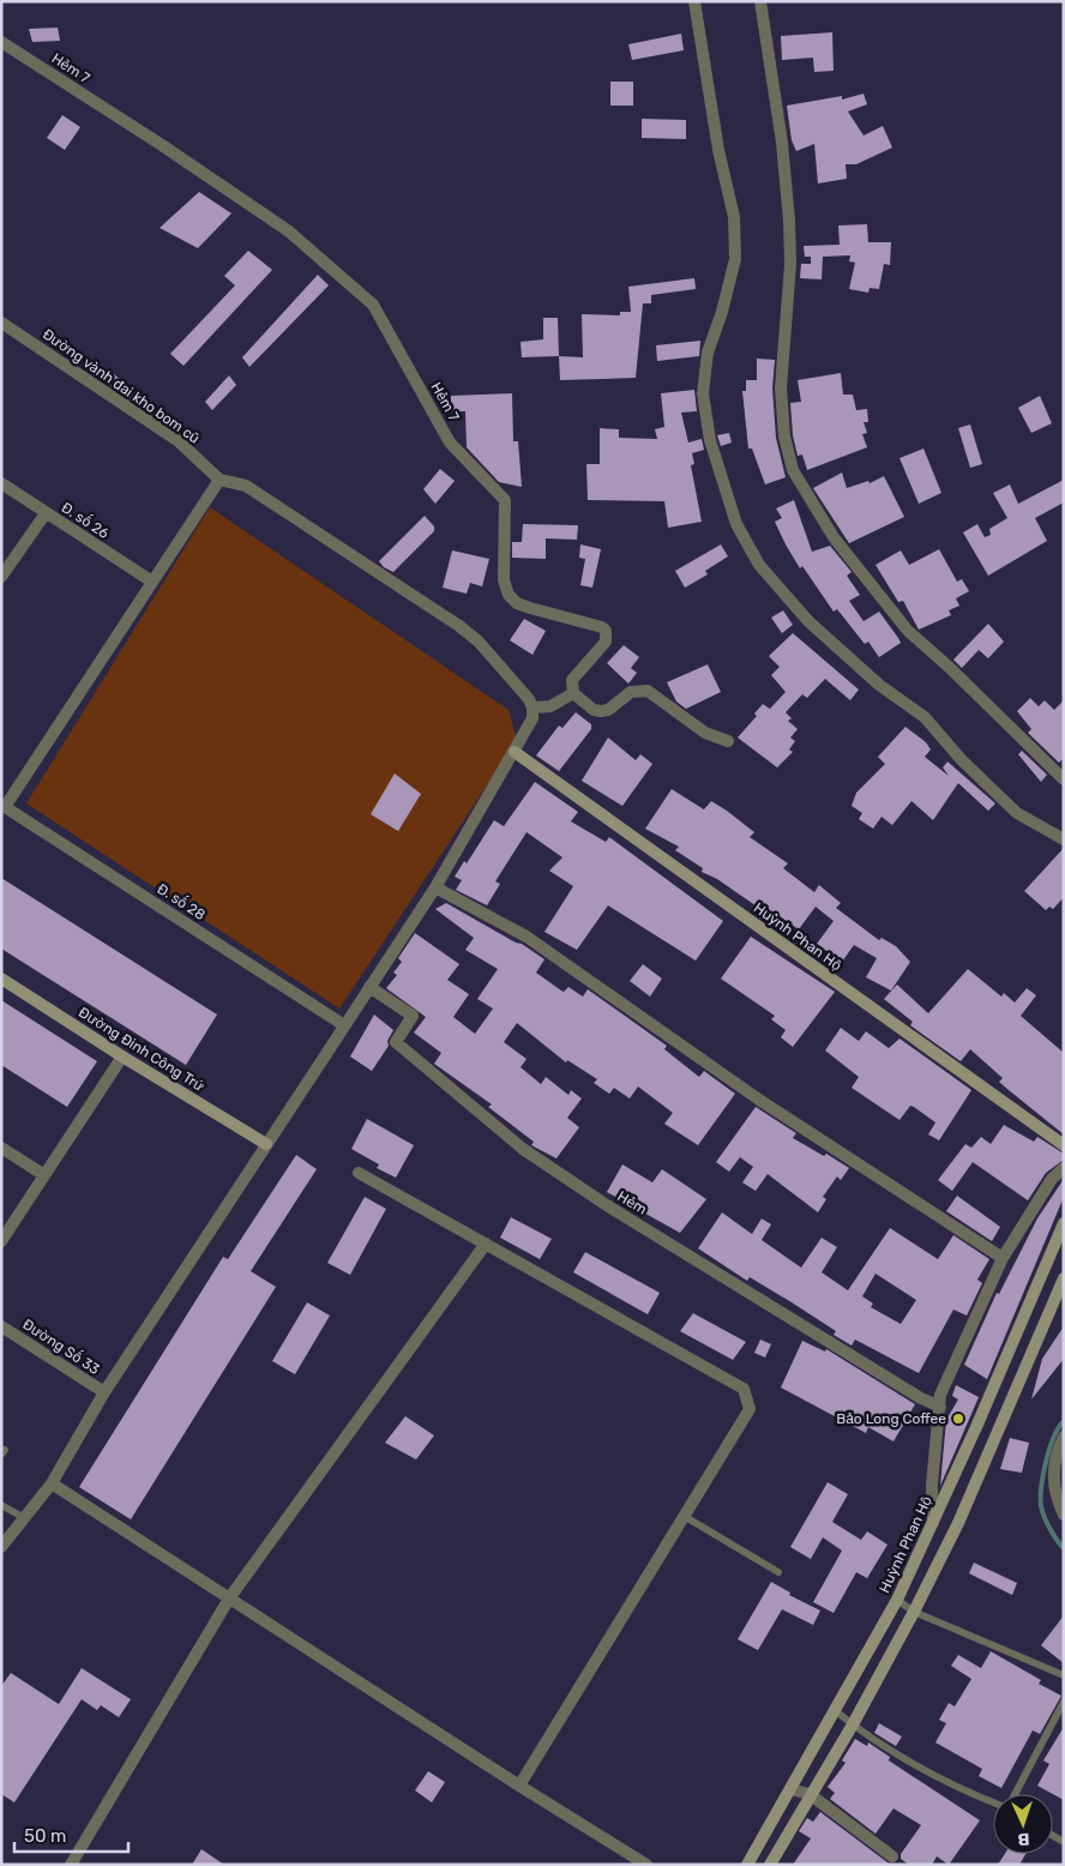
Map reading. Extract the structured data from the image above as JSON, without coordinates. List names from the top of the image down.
{
  "streets": {
    "street": [
      "Hẻm 7",
      "Đường vành đai kho bom cũ",
      "Đ. số 26",
      "Đ. số 28",
      "Huỳnh Phan Hộ",
      "Đường Đinh Công Trứ",
      "Hẻm",
      "Đường Số 33"
    ]
  },
  "places": ["Bảo Long Coffee"],
  "scale_bar": "50 m",
  "north": "bottom"
}
